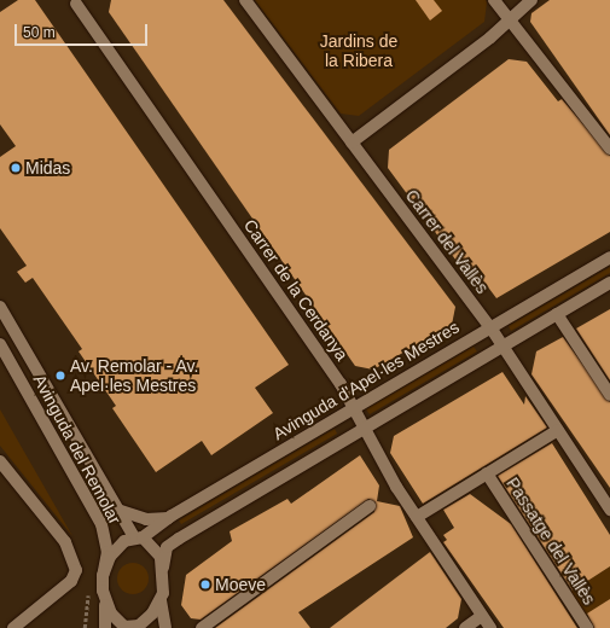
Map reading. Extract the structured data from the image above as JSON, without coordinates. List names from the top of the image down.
{
  "streets": {
    "street": [
      "Carrer del Vallès",
      "Carrer de la Cerdanya",
      "Avinguda d'Apel·les Mestres",
      "Avinguda del Remolar",
      "Passatge del Vallès"
    ]
  },
  "crossings": [
    ["Carrer del Vallès", "Avinguda d'Apel·les Mestres"],
    ["Carrer de la Cerdanya", "Avinguda d'Apel·les Mestres"],
    ["Avinguda d'Apel·les Mestres", "Avinguda del Remolar"]
  ],
  "parks": ["Jardins de la Ribera"],
  "places": ["Midas", "Av. Remolar - Av. Apel·les Mestres", "Moeve"],
  "scale_bar": "50 m"
}
